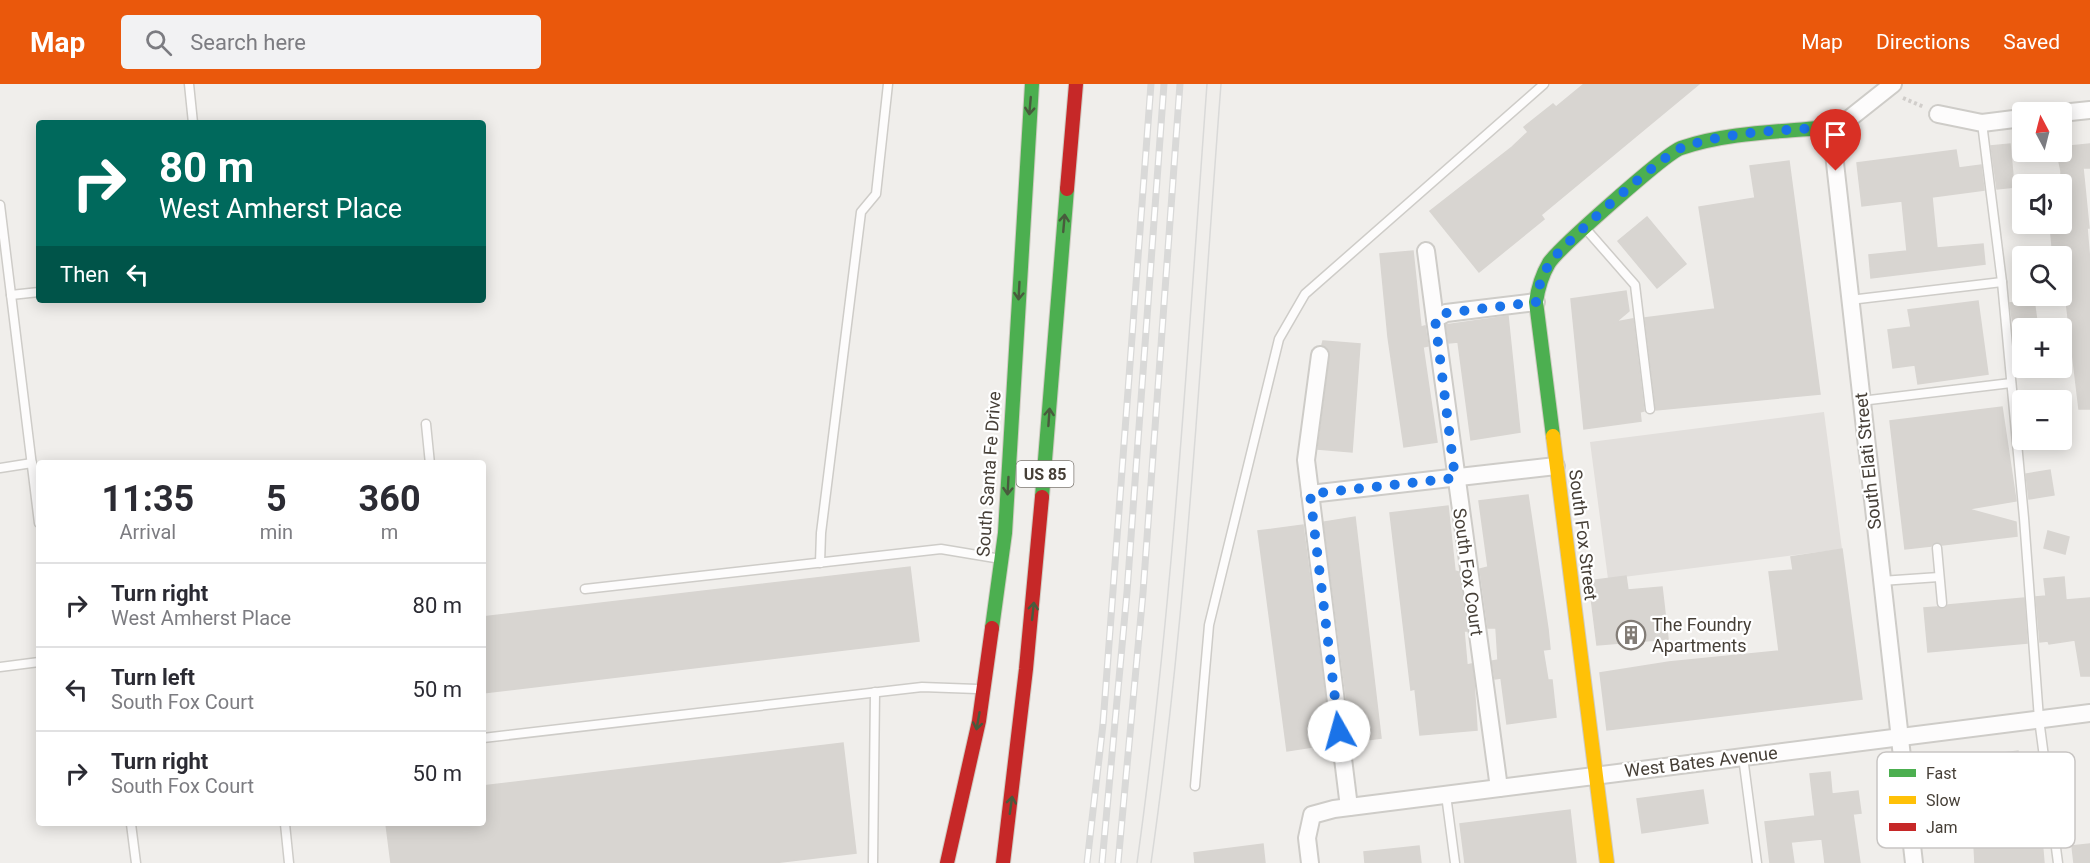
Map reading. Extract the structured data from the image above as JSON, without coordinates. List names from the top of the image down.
{
  "streets": {
    "main road": ["South Santa Fe Drive", "US 85", "South Fox Street"],
    "street": ["South Elati Street", "South Fox Court", "West Bates Avenue"]
  },
  "crossings": [
    ["South Elati Street", "South Fox Street"],
    ["South Elati Street", "West Bates Avenue"],
    ["South Fox Street", "West Bates Avenue"],
    ["South Fox Court", "West Bates Avenue"]
  ],
  "places": {
    "building": ["The Foundry Apartments"]
  },
  "legend": ["Fast", "Slow", "Jam"],
  "north": "top",
  "page": {
    "header": "Map",
    "search": "Search here",
    "nav": ["Map", "Directions", "Saved"],
    "map_buttons": ["+", "−"],
    "turn": ["80 m", "West Amherst Place"],
    "then": "Then",
    "eta": [
      "11:35",
      "Arrival",
      "5",
      "min",
      "360",
      "m"
    ],
    "list": [
      {
        "name": "Turn right",
        "note": "West Amherst Place",
        "value": "80 m"
      },
      {
        "name": "Turn left",
        "note": "South Fox Court",
        "value": "50 m"
      },
      {
        "name": "Turn right",
        "note": "South Fox Court",
        "value": "50 m"
      }
    ]
  }
}
